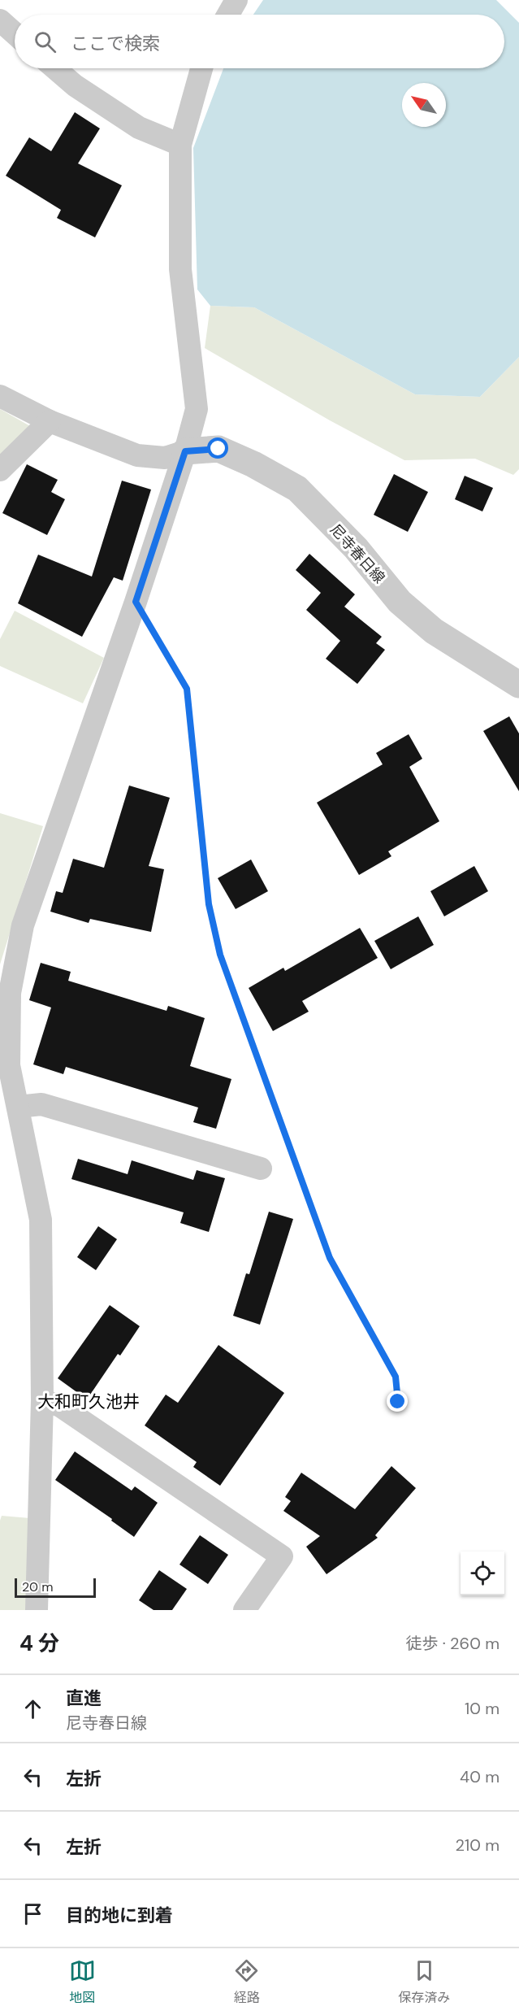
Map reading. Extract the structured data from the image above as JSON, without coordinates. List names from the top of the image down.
{
  "streets": {
    "street": ["尼寺春日線"]
  },
  "districts": ["大和町久池井"],
  "scale_bar": "20 m",
  "north": "top left",
  "page": {
    "search": "ここで検索",
    "scale": "20 m",
    "heading": ["4 分", "徒歩 · 260 m"],
    "list": [
      ["直進", "尼寺春日線", "10 m"],
      ["左折", "40 m"],
      ["左折", "210 m"],
      "目的地に到着"
    ],
    "nav": ["地図", "経路", "保存済み"]
  }
}
